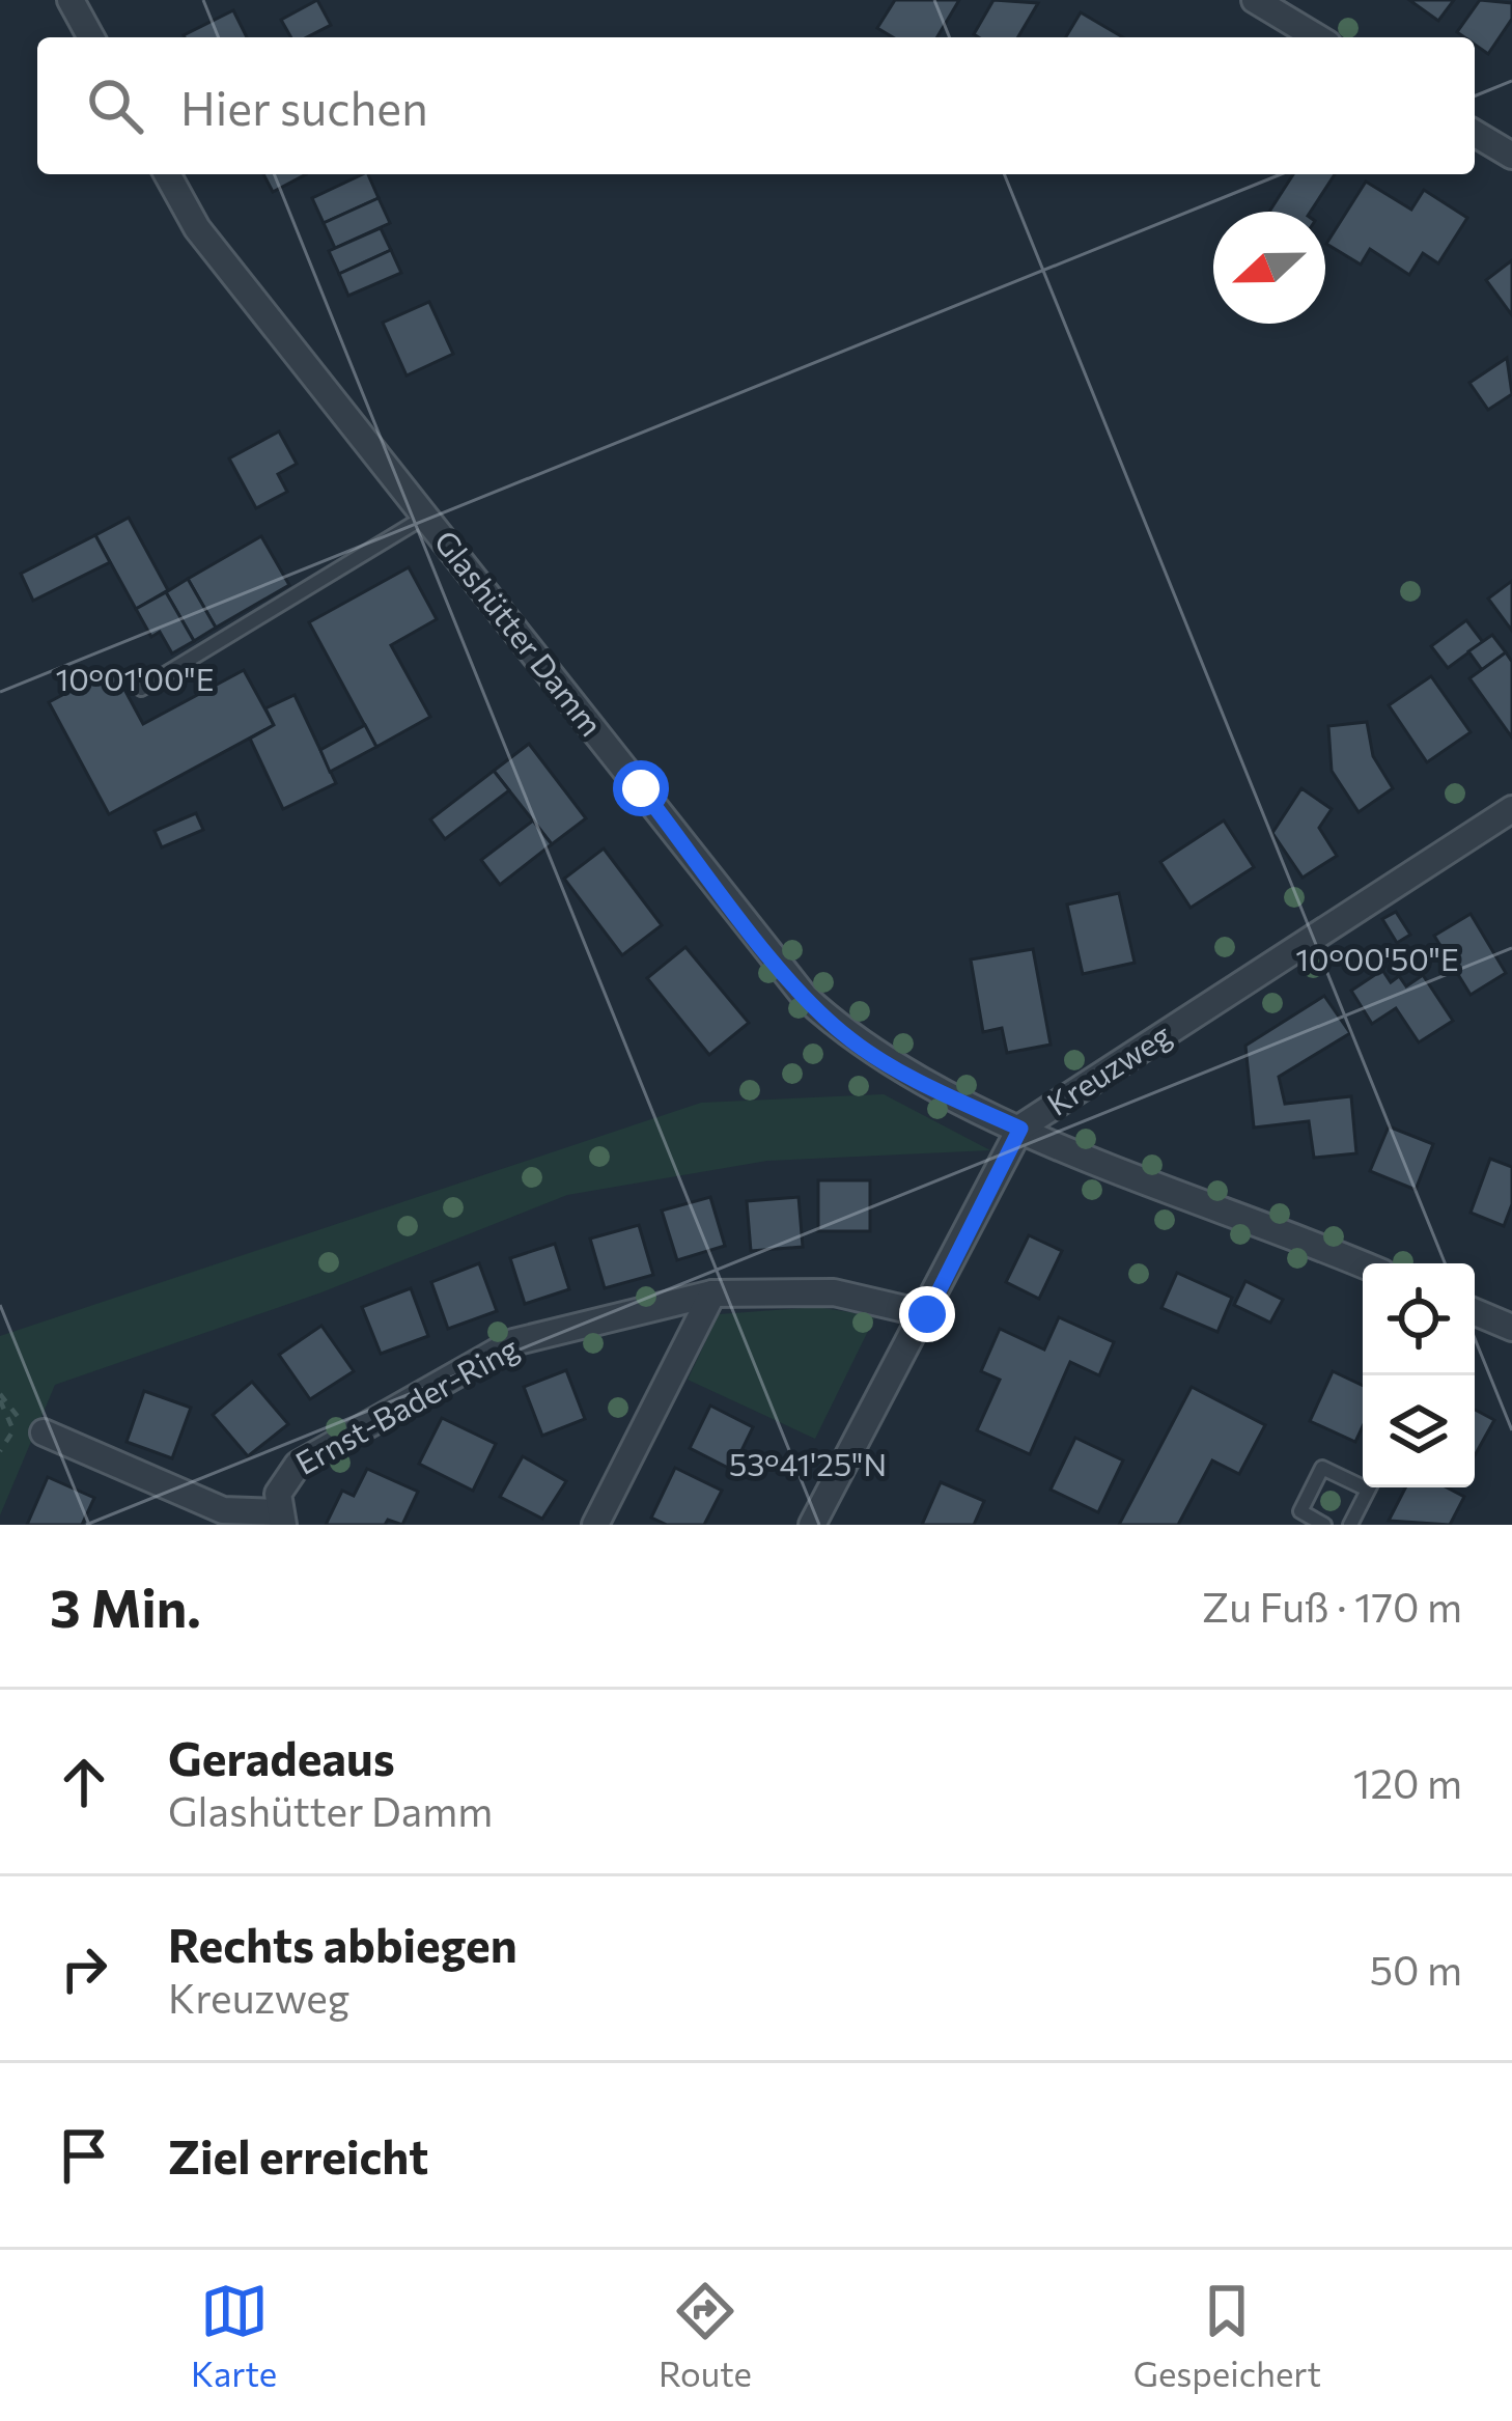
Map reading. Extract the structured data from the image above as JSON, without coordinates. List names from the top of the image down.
{
  "streets": {
    "street": ["Glashütter Damm", "Kreuzweg", "Ernst-Bader-Ring"]
  },
  "crossings": [
    ["Glashütter Damm", "Kreuzweg"],
    ["Kreuzweg", "Ernst-Bader-Ring"]
  ],
  "north": "left",
  "page": {
    "search": "Hier suchen",
    "heading": ["3 Min.", "Zu Fuß · 170 m"],
    "list": [
      ["Geradeaus", "Glashütter Damm", "120 m"],
      ["Rechts abbiegen", "Kreuzweg", "50 m"],
      "Ziel erreicht"
    ],
    "nav": ["Karte", "Route", "Gespeichert"]
  },
  "coordinates": ["10°01'00\"E", "10°00'50\"E", "53°41'25\"N"]
}
